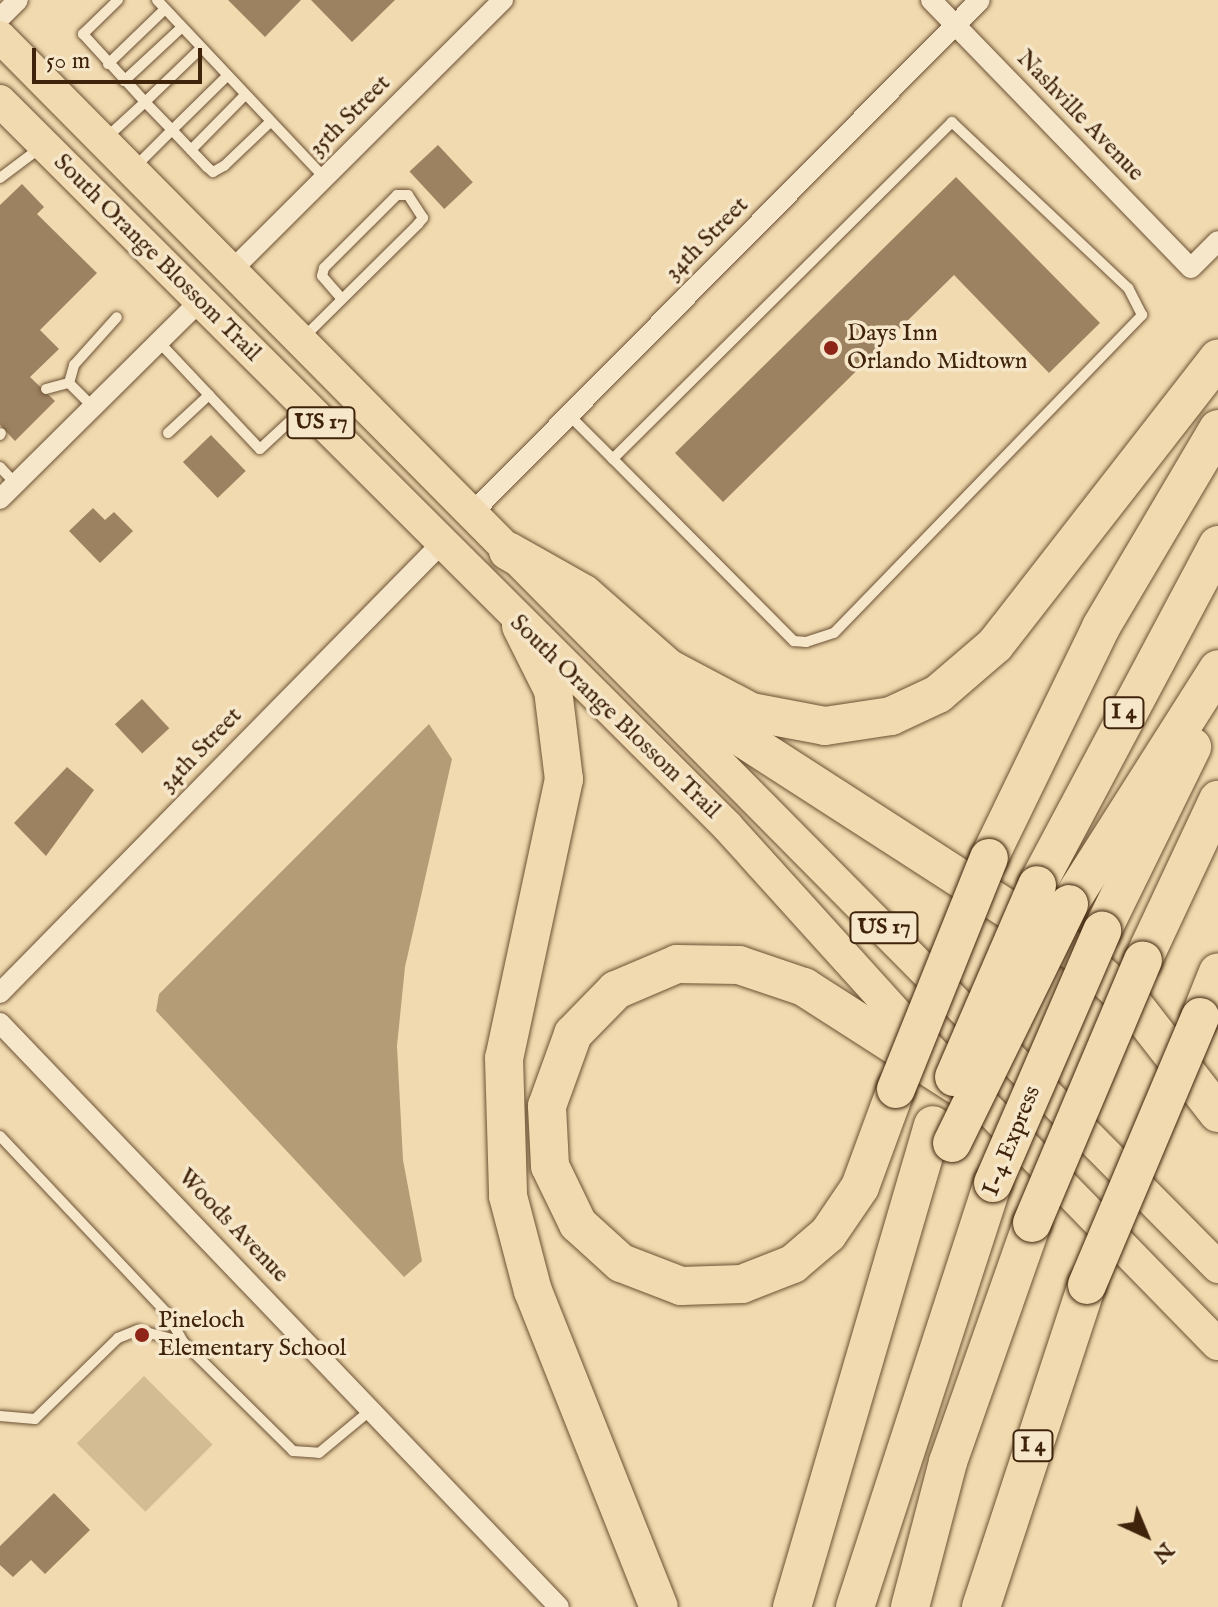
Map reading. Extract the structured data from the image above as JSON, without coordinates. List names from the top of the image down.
{
  "streets": {
    "highway": ["I 4", "I-4 Express"],
    "main road": ["South Orange Blossom Trail", "US 17"],
    "street": [
      "35th Street",
      "Nashville Avenue",
      "34th Street",
      "Woods Avenue"
    ]
  },
  "crossings": [
    ["35th Street", "South Orange Blossom Trail"],
    ["Nashville Avenue", "34th Street"],
    ["34th Street", "South Orange Blossom Trail"]
  ],
  "places": ["Days Inn Orlando Midtown", "Pineloch Elementary School"],
  "scale_bar": "50 m",
  "north": "bottom right"
}
